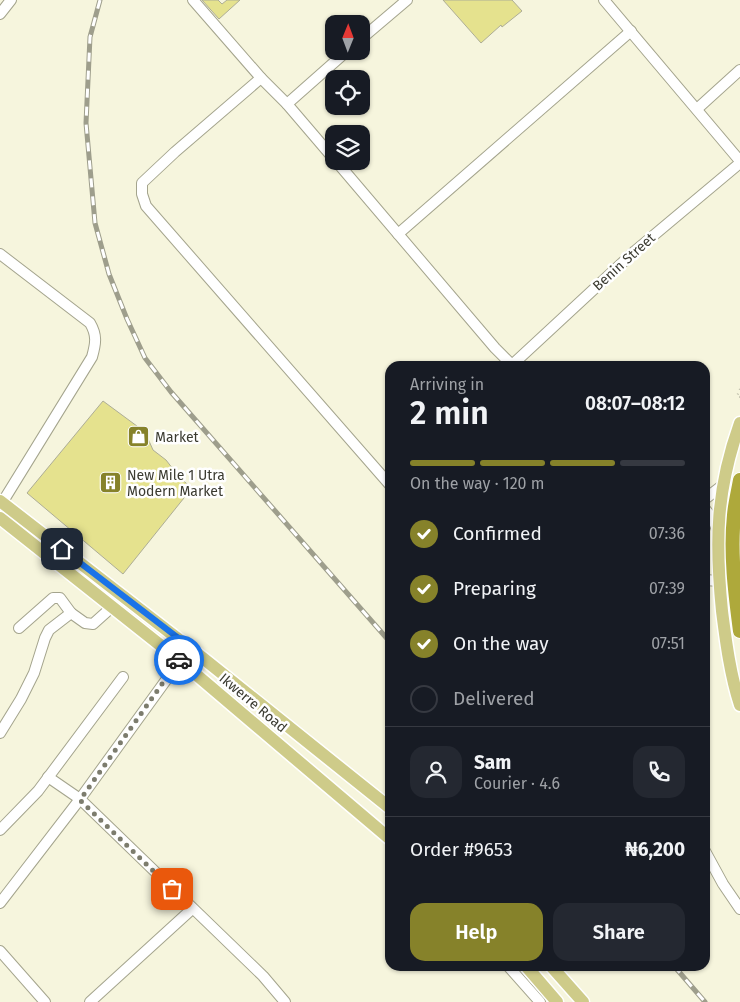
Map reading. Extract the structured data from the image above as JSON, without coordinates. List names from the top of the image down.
{
  "streets": {
    "main road": ["Ikwerre Road"],
    "street": ["Benin Street"]
  },
  "places": {
    "shop": ["Market"],
    "building": ["New Mile 1 Utra Modern Market"]
  },
  "north": "top",
  "page": {
    "heading": ["2 min", "Arriving in", "08:07–08:12"],
    "panel": [
      "Sam",
      "Courier · 4.6",
      "Order #9653",
      "₦6,200"
    ],
    "bar": "On the way · 120 m",
    "list": [
      ["Confirmed", "07:36"],
      ["Preparing", "07:39"],
      ["On the way", "07:51"],
      "Delivered"
    ],
    "buttons": ["Help", "Share"]
  }
}
